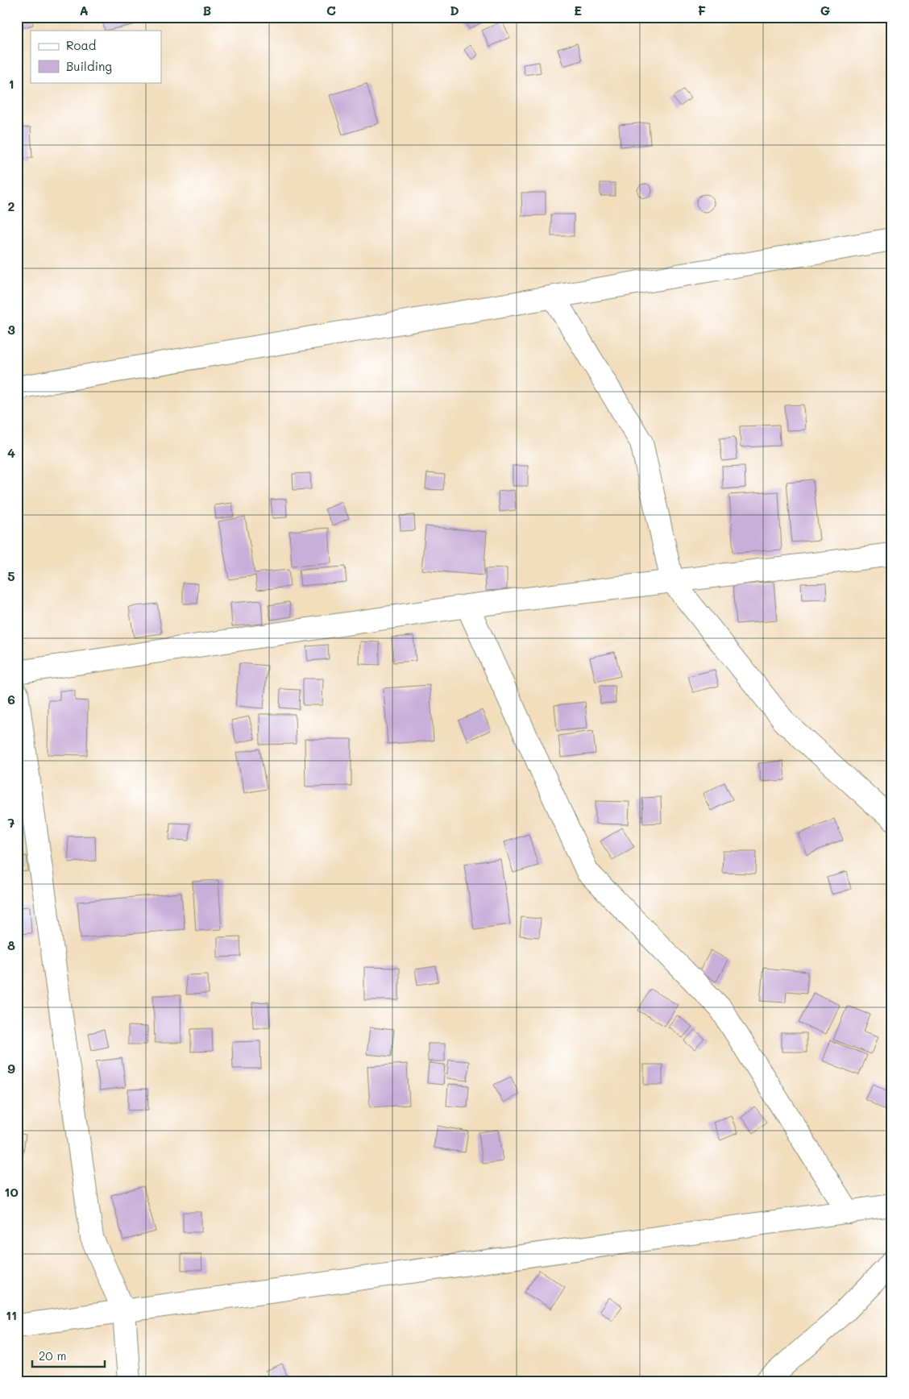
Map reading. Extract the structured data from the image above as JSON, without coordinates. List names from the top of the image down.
{
  "legend": ["Road", "Building"],
  "scale_bar": "20 m",
  "grid": {
    "columns": [
      "A",
      "B",
      "C",
      "D",
      "E",
      "F",
      "G"
    ],
    "rows": [
      "1",
      "2",
      "3",
      "4",
      "5",
      "6",
      "7",
      "8",
      "9",
      "10",
      "11"
    ]
  }
}
